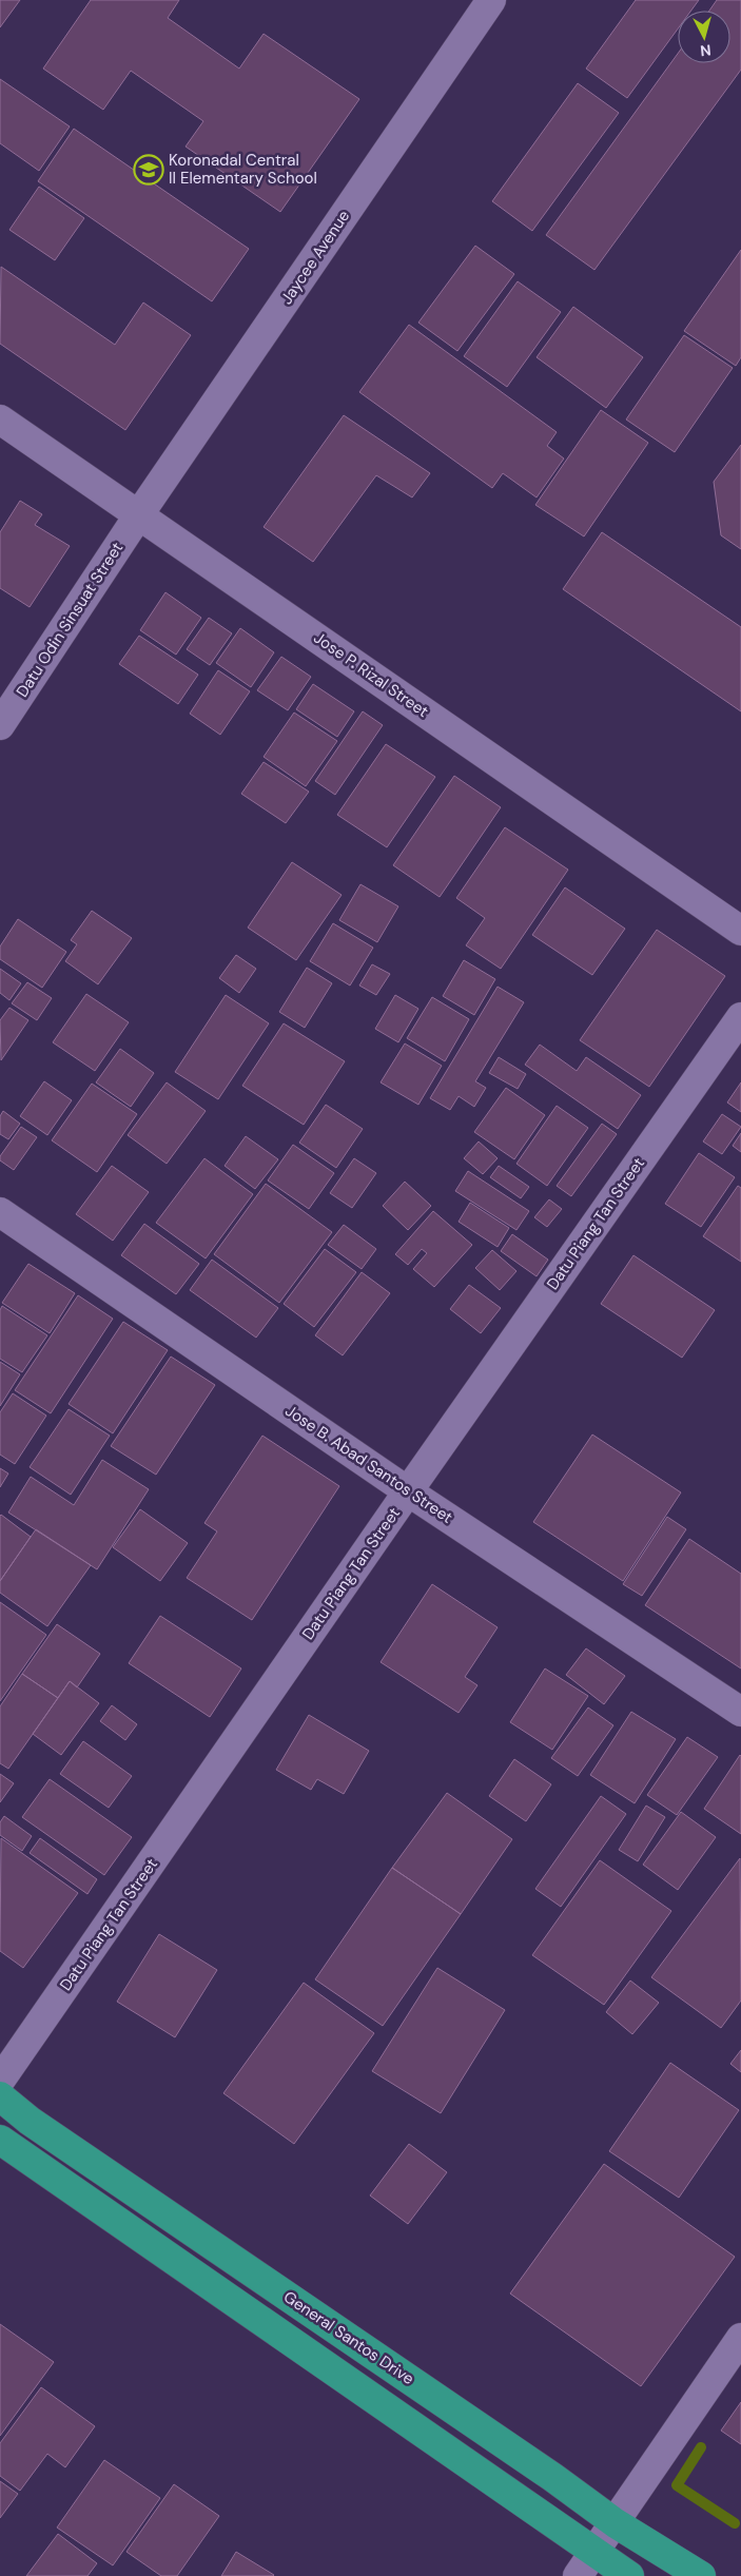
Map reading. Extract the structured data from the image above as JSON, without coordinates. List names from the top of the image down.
{
  "streets": {
    "highway": ["General Santos Drive"],
    "street": [
      "Jaycee Avenue",
      "Datu Odin Sinsuat Street",
      "Jose P. Rizal Street",
      "Datu Piang Tan Street",
      "Jose B. Abad Santos Street"
    ]
  },
  "crossings": [
    ["Jaycee Avenue", "Datu Odin Sinsuat Street"],
    ["Jaycee Avenue", "Jose P. Rizal Street"],
    ["Datu Odin Sinsuat Street", "Jose P. Rizal Street"],
    ["Datu Piang Tan Street", "Jose B. Abad Santos Street"]
  ],
  "places": {
    "school or university": ["Koronadal Central II Elementary School"]
  },
  "north": "bottom"
}
